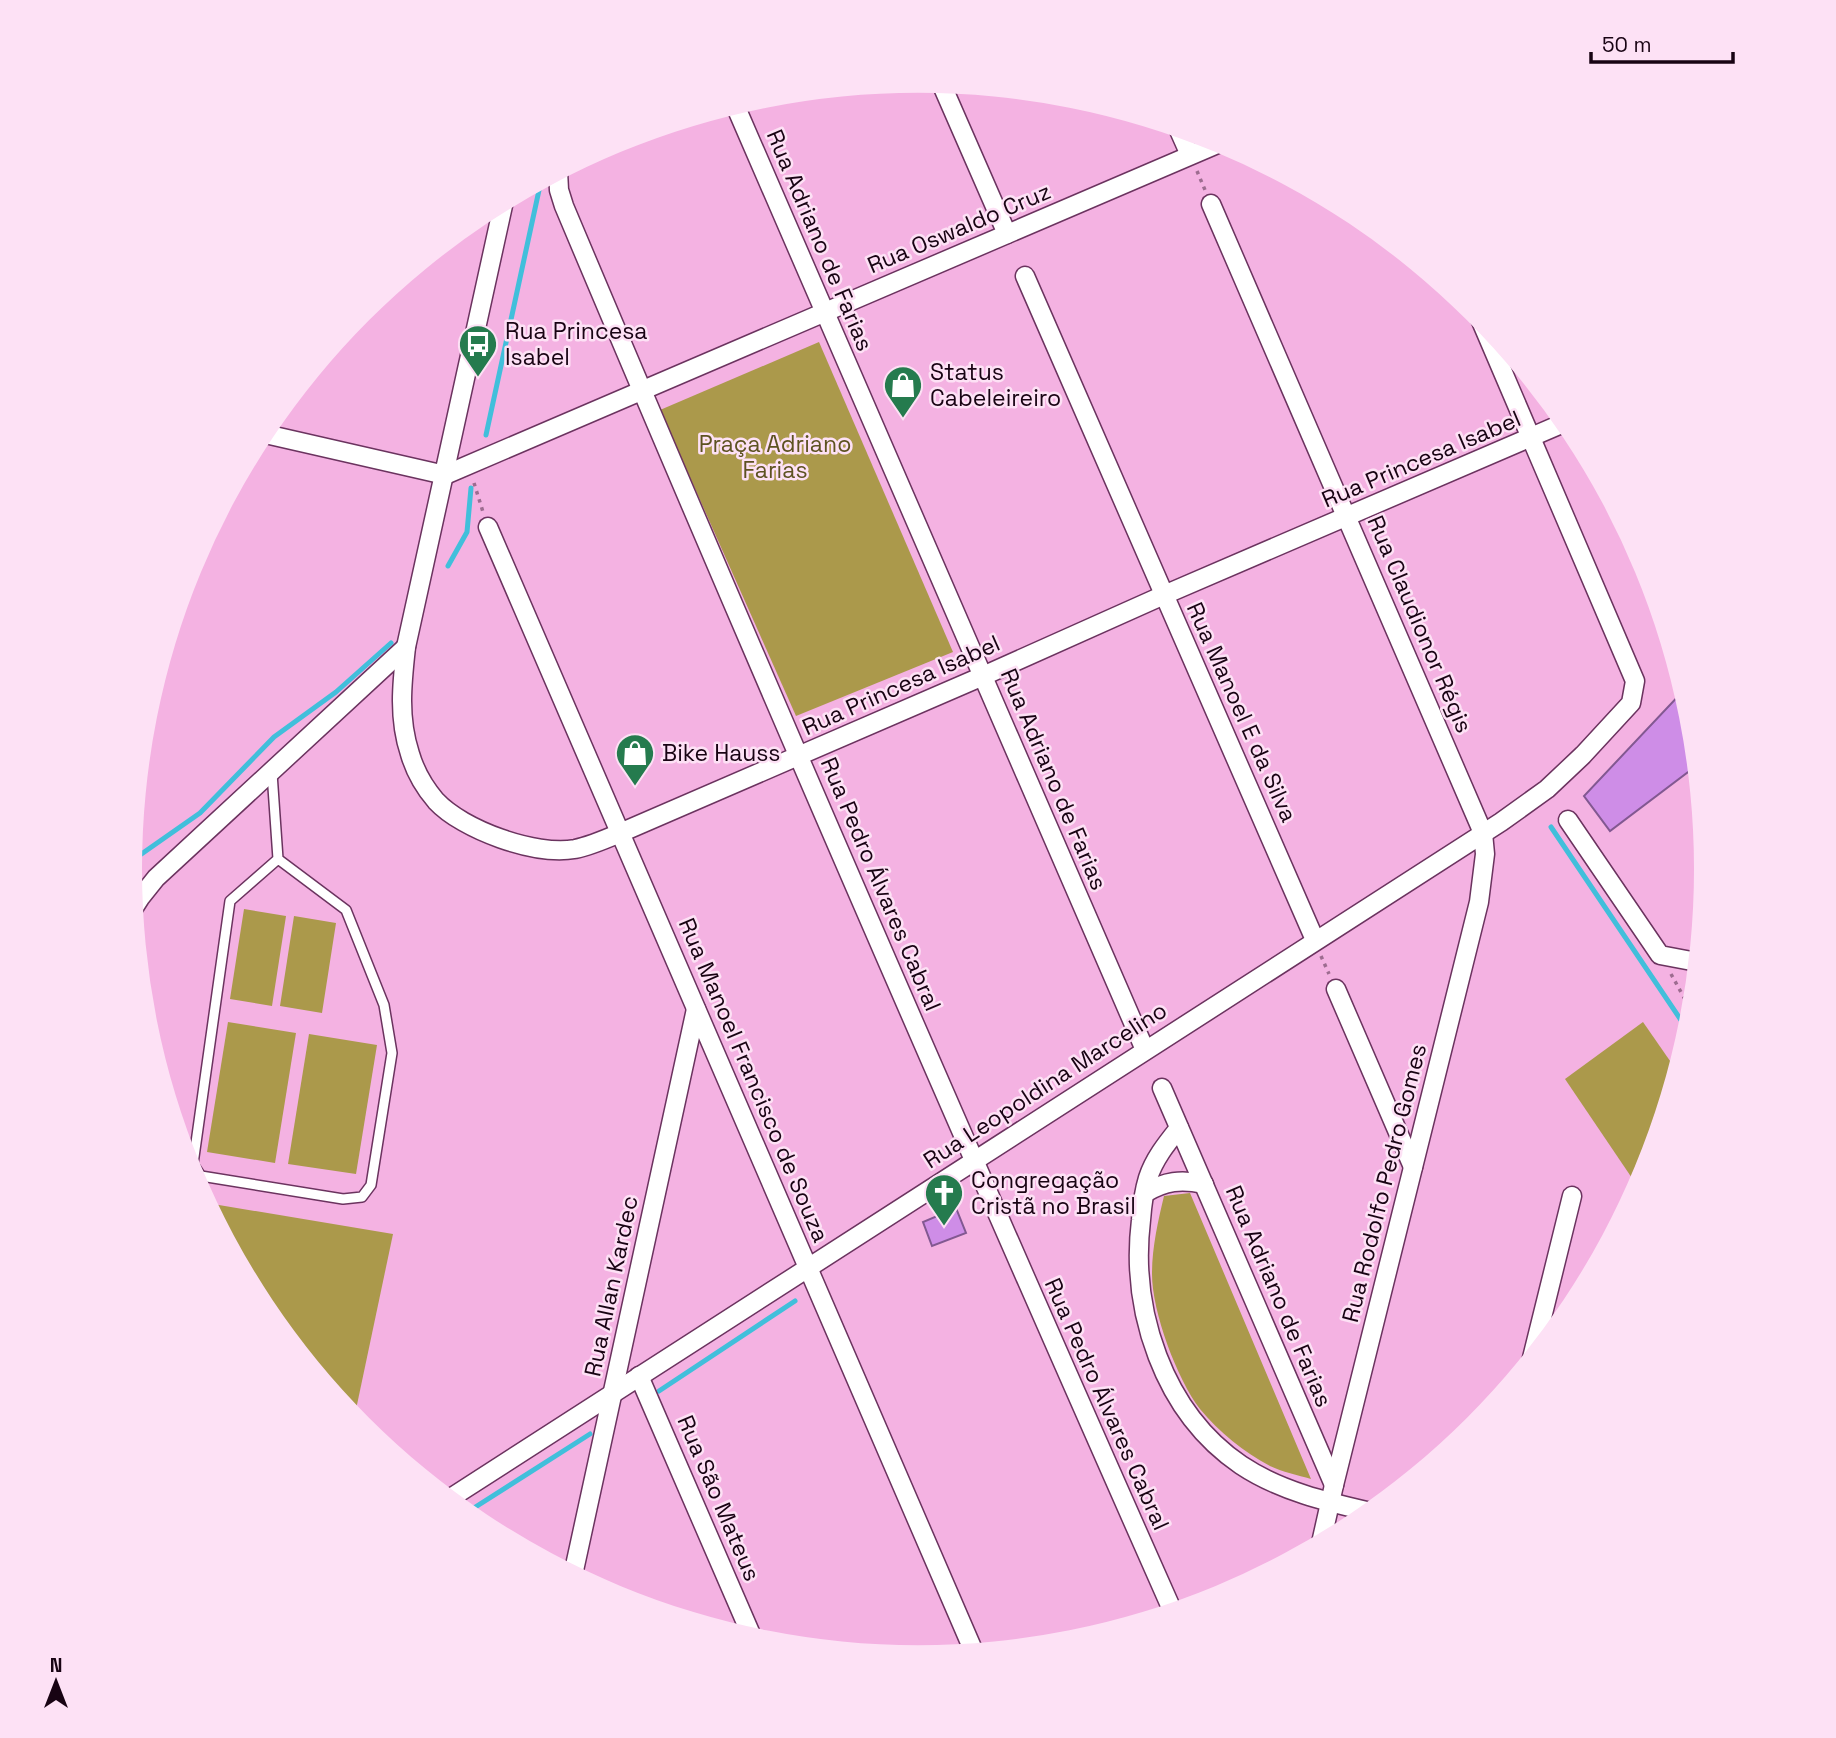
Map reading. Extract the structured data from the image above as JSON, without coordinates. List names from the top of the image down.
{
  "streets": {
    "street": [
      "Rua Oswaldo Cruz",
      "Rua Adriano de Farias",
      "Rua Princesa Isabel",
      "Rua Claudionor Régis",
      "Rua Manoel E da Silva",
      "Rua Pedro Álvares Cabral",
      "Rua Manoel Francisco de Souza",
      "Rua Leopoldina Marcelino",
      "Rua Rodolfo Pedro Gomes",
      "Rua Allan Kardec",
      "Rua São Mateus"
    ]
  },
  "crossings": [
    ["Rua Oswaldo Cruz", "Rua Adriano de Farias"],
    ["Rua Oswaldo Cruz", "Rua Princesa Isabel"],
    ["Rua Oswaldo Cruz", "Rua Pedro Álvares Cabral"],
    ["Rua Adriano de Farias", "Rua Princesa Isabel"],
    ["Rua Adriano de Farias", "Rua Leopoldina Marcelino"],
    ["Rua Adriano de Farias", "Rua Rodolfo Pedro Gomes"],
    ["Rua Princesa Isabel", "Rua Claudionor Régis"],
    ["Rua Princesa Isabel", "Rua Manoel E da Silva"],
    ["Rua Princesa Isabel", "Rua Pedro Álvares Cabral"],
    ["Rua Princesa Isabel", "Rua Manoel Francisco de Souza"],
    ["Rua Princesa Isabel", "Rua Leopoldina Marcelino"],
    ["Rua Claudionor Régis", "Rua Leopoldina Marcelino"],
    ["Rua Claudionor Régis", "Rua Rodolfo Pedro Gomes"],
    ["Rua Manoel E da Silva", "Rua Leopoldina Marcelino"],
    ["Rua Pedro Álvares Cabral", "Rua Leopoldina Marcelino"],
    ["Rua Manoel Francisco de Souza", "Rua Leopoldina Marcelino"],
    ["Rua Manoel Francisco de Souza", "Rua Allan Kardec"],
    ["Rua Leopoldina Marcelino", "Rua Rodolfo Pedro Gomes"],
    ["Rua Leopoldina Marcelino", "Rua Allan Kardec"],
    ["Rua Leopoldina Marcelino", "Rua São Mateus"]
  ],
  "parks": ["Praça Adriano Farias"],
  "places": {
    "bus stop": ["Rua Princesa Isabel"],
    "shop": ["Status Cabeleireiro", "Bike Hauss"],
    "church": ["Congregação Cristã no Brasil"]
  },
  "scale_bar": "50 m",
  "north": "top"
}
